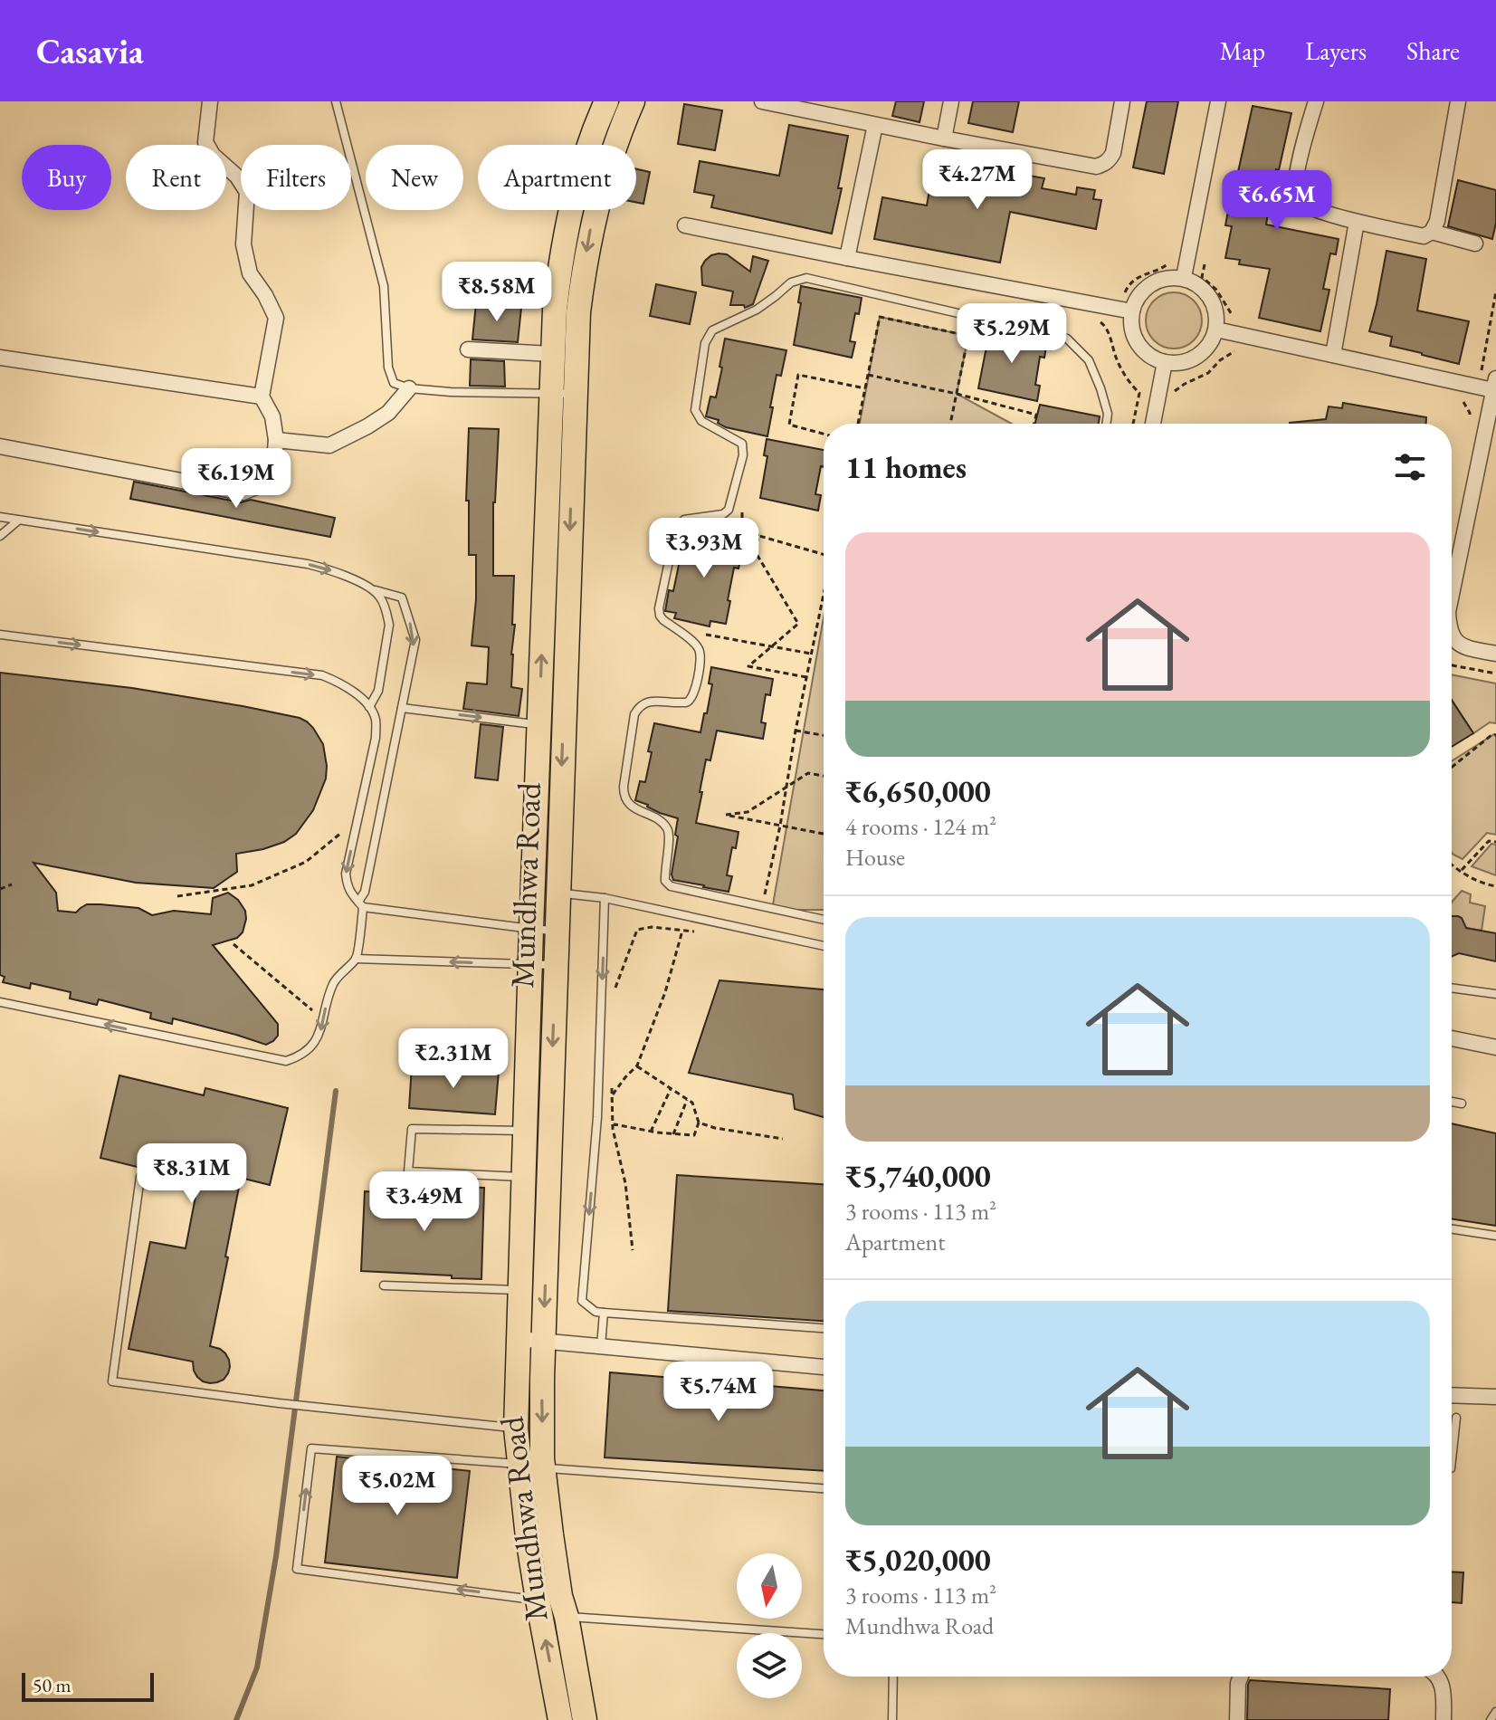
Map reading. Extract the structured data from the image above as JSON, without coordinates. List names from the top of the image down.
{
  "streets": {
    "highway": ["Mundhwa Road"]
  },
  "scale_bar": "50 m",
  "north": "bottom",
  "page": {
    "header": "Casavia",
    "nav": ["Map", "Layers", "Share"],
    "chip": [
      "Buy",
      "Rent",
      "Filters",
      "New",
      "Apartment"
    ],
    "price": [
      "₹4.27M",
      "₹6.65M",
      "₹8.58M",
      "₹5.29M",
      "₹6.19M",
      "₹3.93M",
      "₹2.31M",
      "₹8.31M",
      "₹3.49M",
      "₹5.74M",
      "₹5.02M"
    ],
    "heading": "11 homes",
    "list": [
      {
        "name": "₹6,650,000",
        "note": "4 rooms · 124 m² · House"
      },
      {
        "name": "₹5,740,000",
        "note": "3 rooms · 113 m² · Apartment"
      },
      {
        "name": "₹5,020,000",
        "note": "3 rooms · 113 m² · Mundhwa Road"
      }
    ],
    "scale": "50 m"
  }
}
